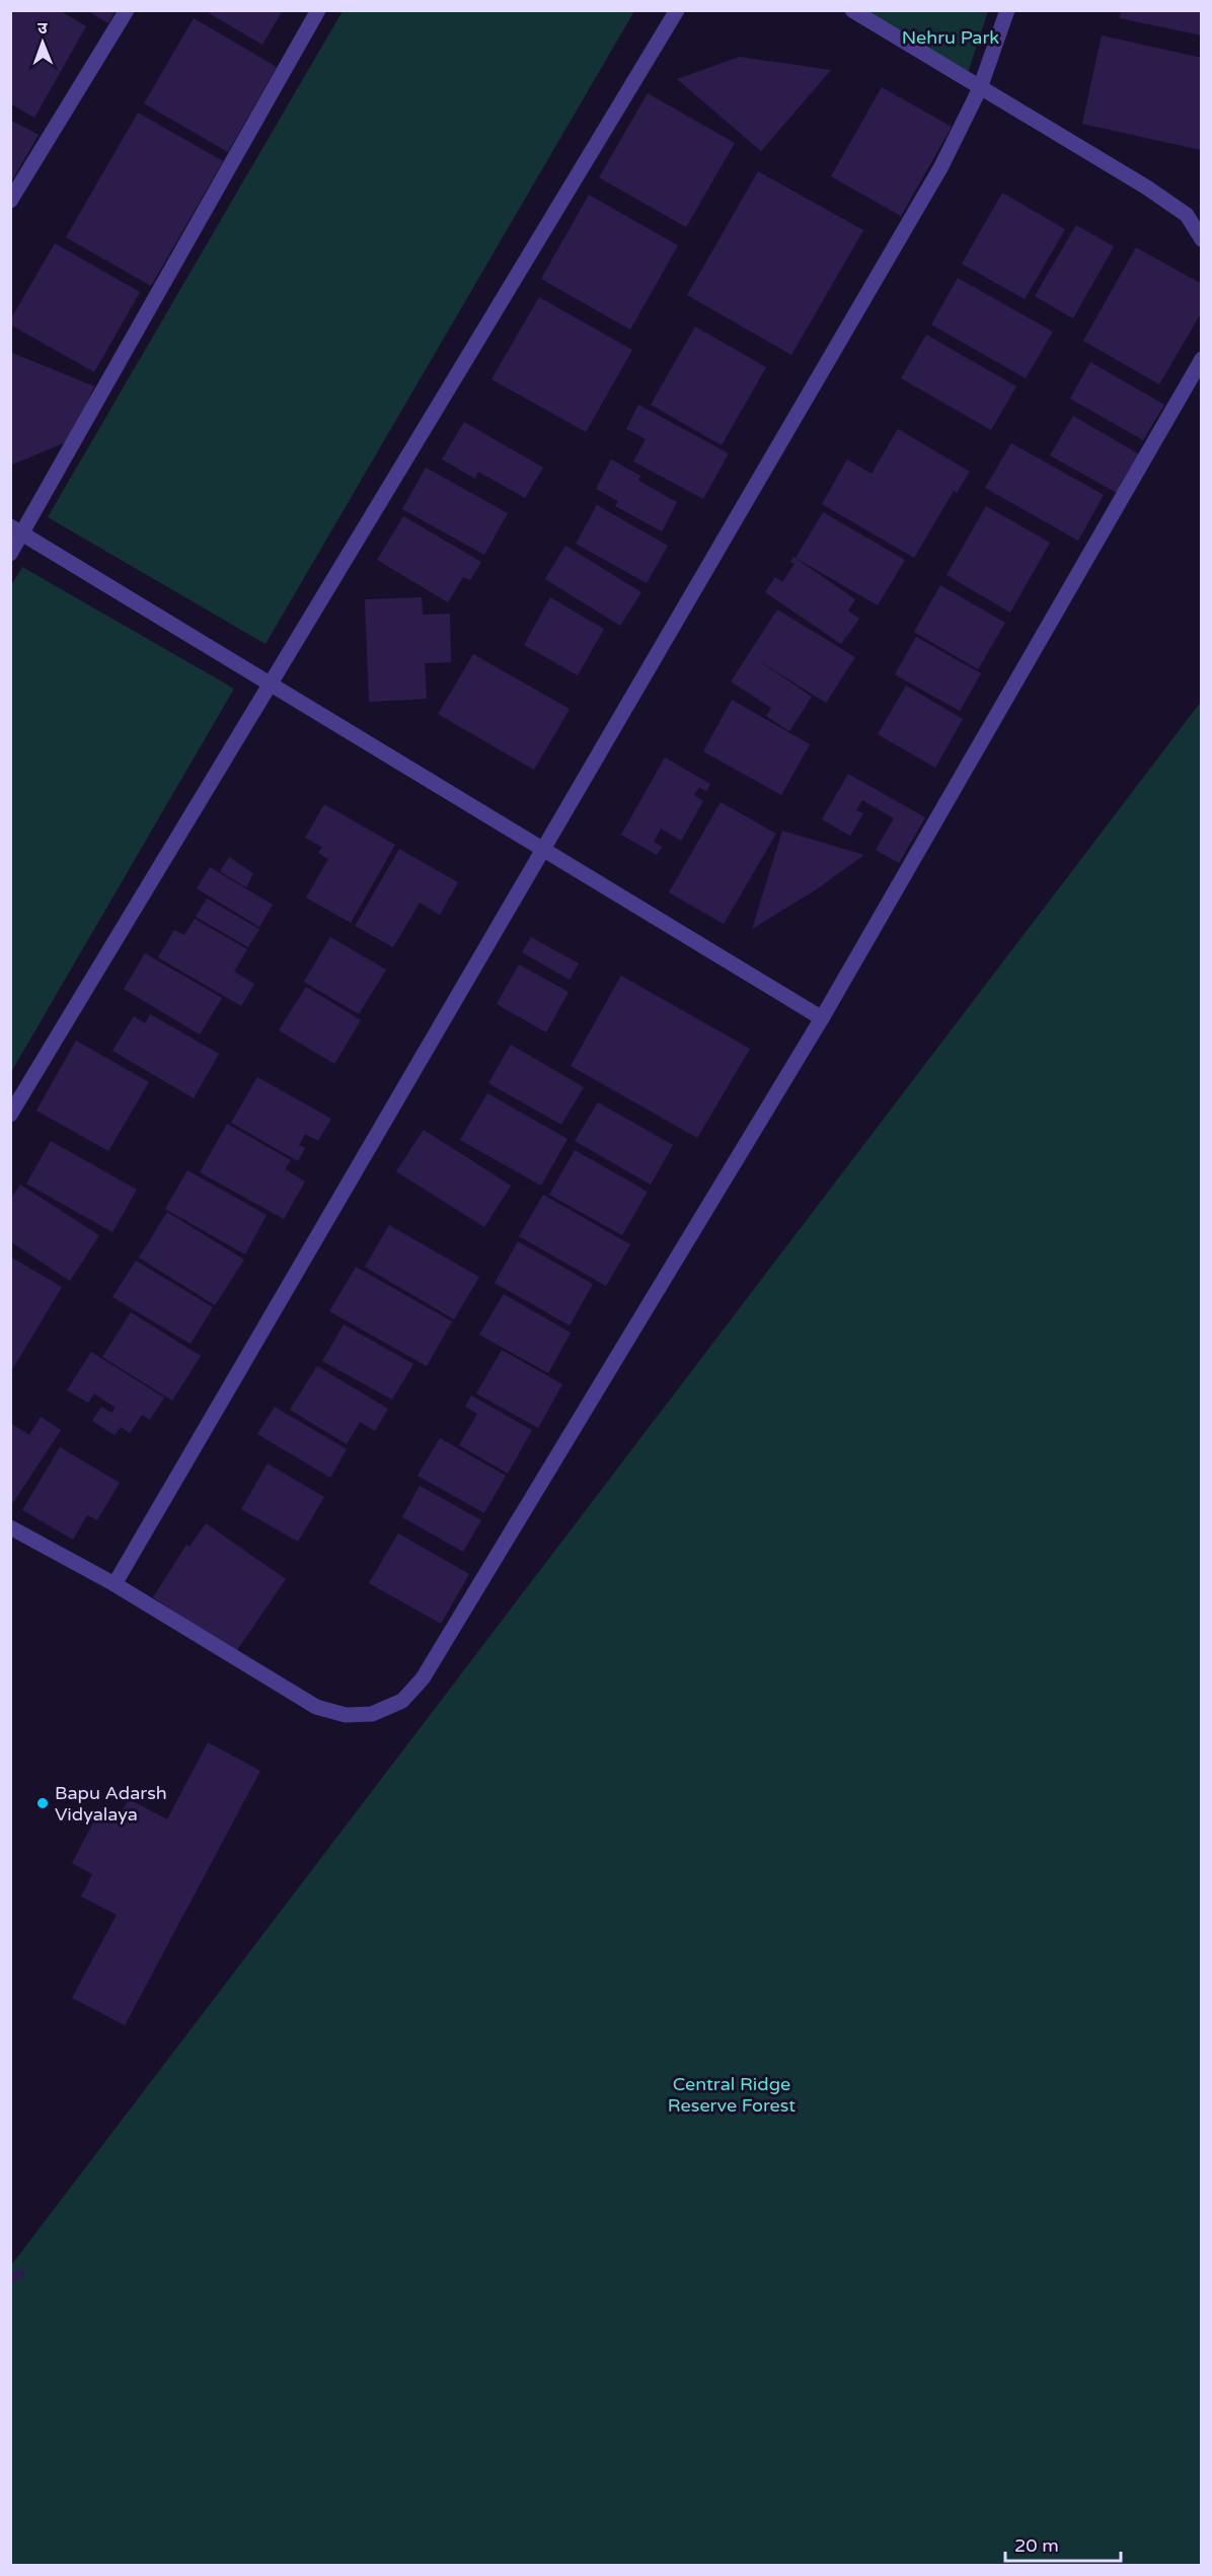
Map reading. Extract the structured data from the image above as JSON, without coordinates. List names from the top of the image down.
{
  "parks": ["Nehru Park", "Central Ridge Reserve Forest"],
  "places": ["Bapu Adarsh Vidyalaya"],
  "scale_bar": "20 m",
  "north": "top"
}
